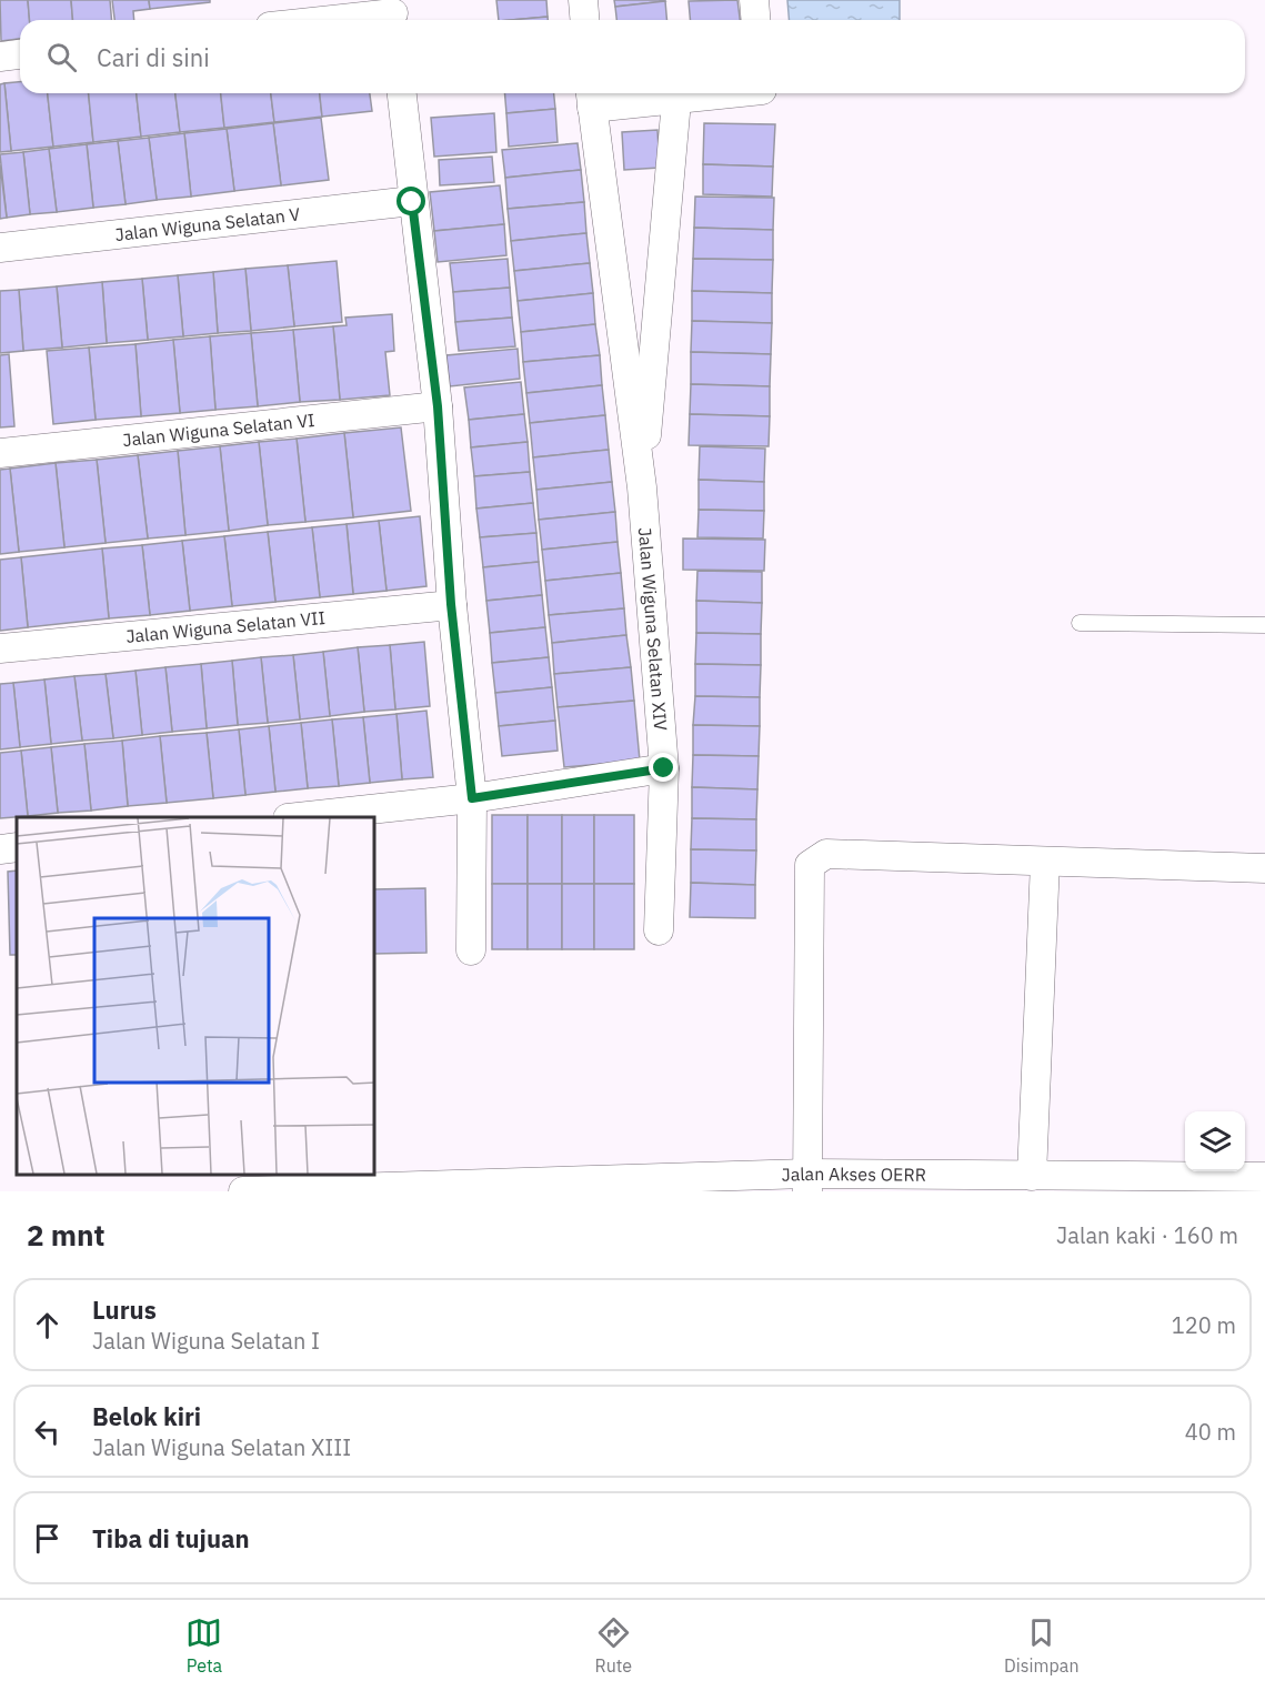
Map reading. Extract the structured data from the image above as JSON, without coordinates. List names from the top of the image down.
{
  "streets": {
    "street": [
      "Jalan Wiguna Selatan V",
      "Jalan Wiguna Selatan VI",
      "Jalan Wiguna Selatan VII",
      "Jalan Wiguna Selatan XIV",
      "Jalan Akses OERR"
    ]
  },
  "page": {
    "search": "Cari di sini",
    "heading": ["2 mnt", "Jalan kaki · 160 m"],
    "list": [
      ["Lurus", "Jalan Wiguna Selatan I", "120 m"],
      ["Belok kiri", "Jalan Wiguna Selatan XIII", "40 m"],
      "Tiba di tujuan"
    ],
    "nav": ["Peta", "Rute", "Disimpan"]
  }
}
